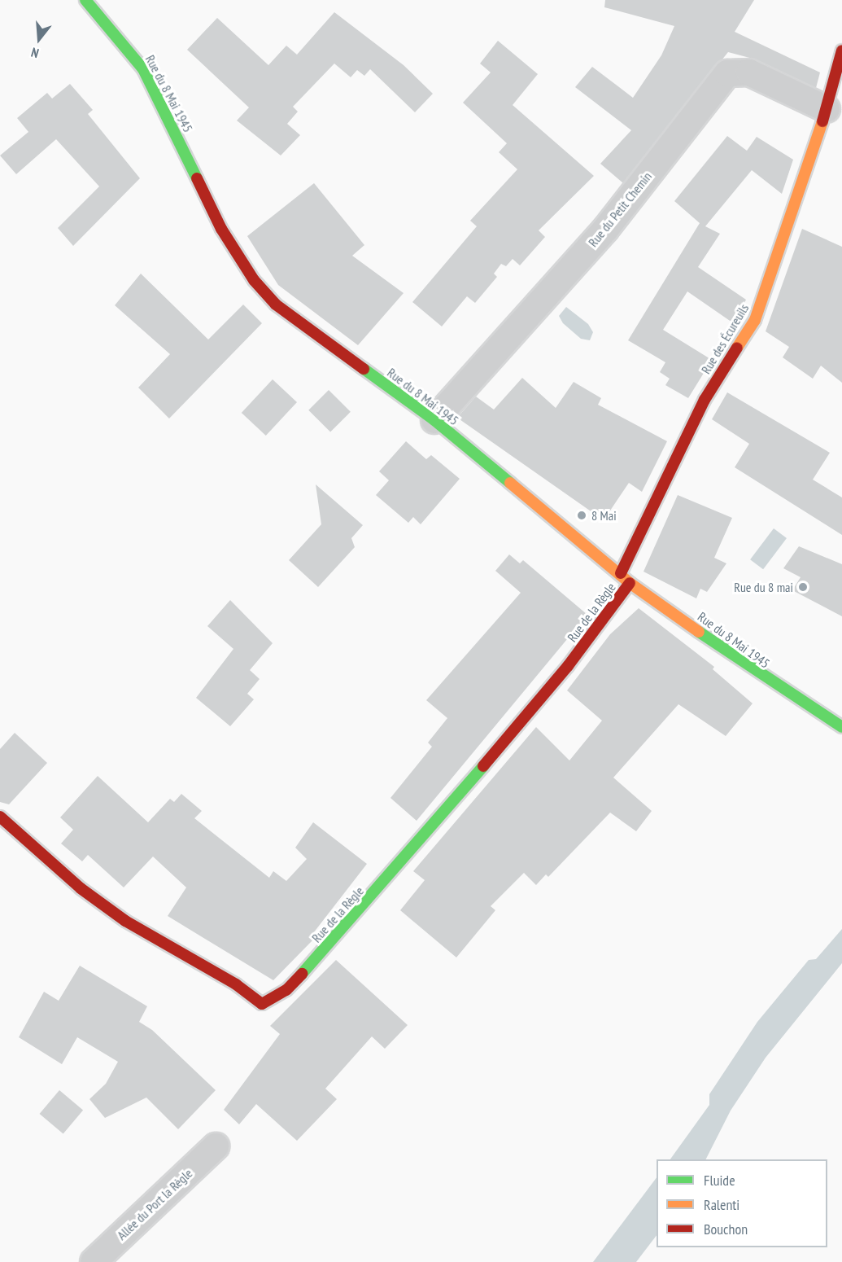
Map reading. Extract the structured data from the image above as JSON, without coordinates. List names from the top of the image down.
{
  "streets": {
    "street": [
      "Rue du 8 Mai 1945",
      "Rue du Petit Chemin",
      "Rue des Écureuils",
      "Rue de la Règle",
      "Allée du Port la Règle"
    ]
  },
  "crossings": [
    ["Rue du 8 Mai 1945", "Rue du Petit Chemin"],
    ["Rue du 8 Mai 1945", "Rue des Écureuils"],
    ["Rue du 8 Mai 1945", "Rue de la Règle"],
    ["Rue du Petit Chemin", "Rue des Écureuils"]
  ],
  "places": ["8 Mai", "Rue du 8 mai"],
  "legend": ["Fluide", "Ralenti", "Bouchon"],
  "north": "bottom"
}
